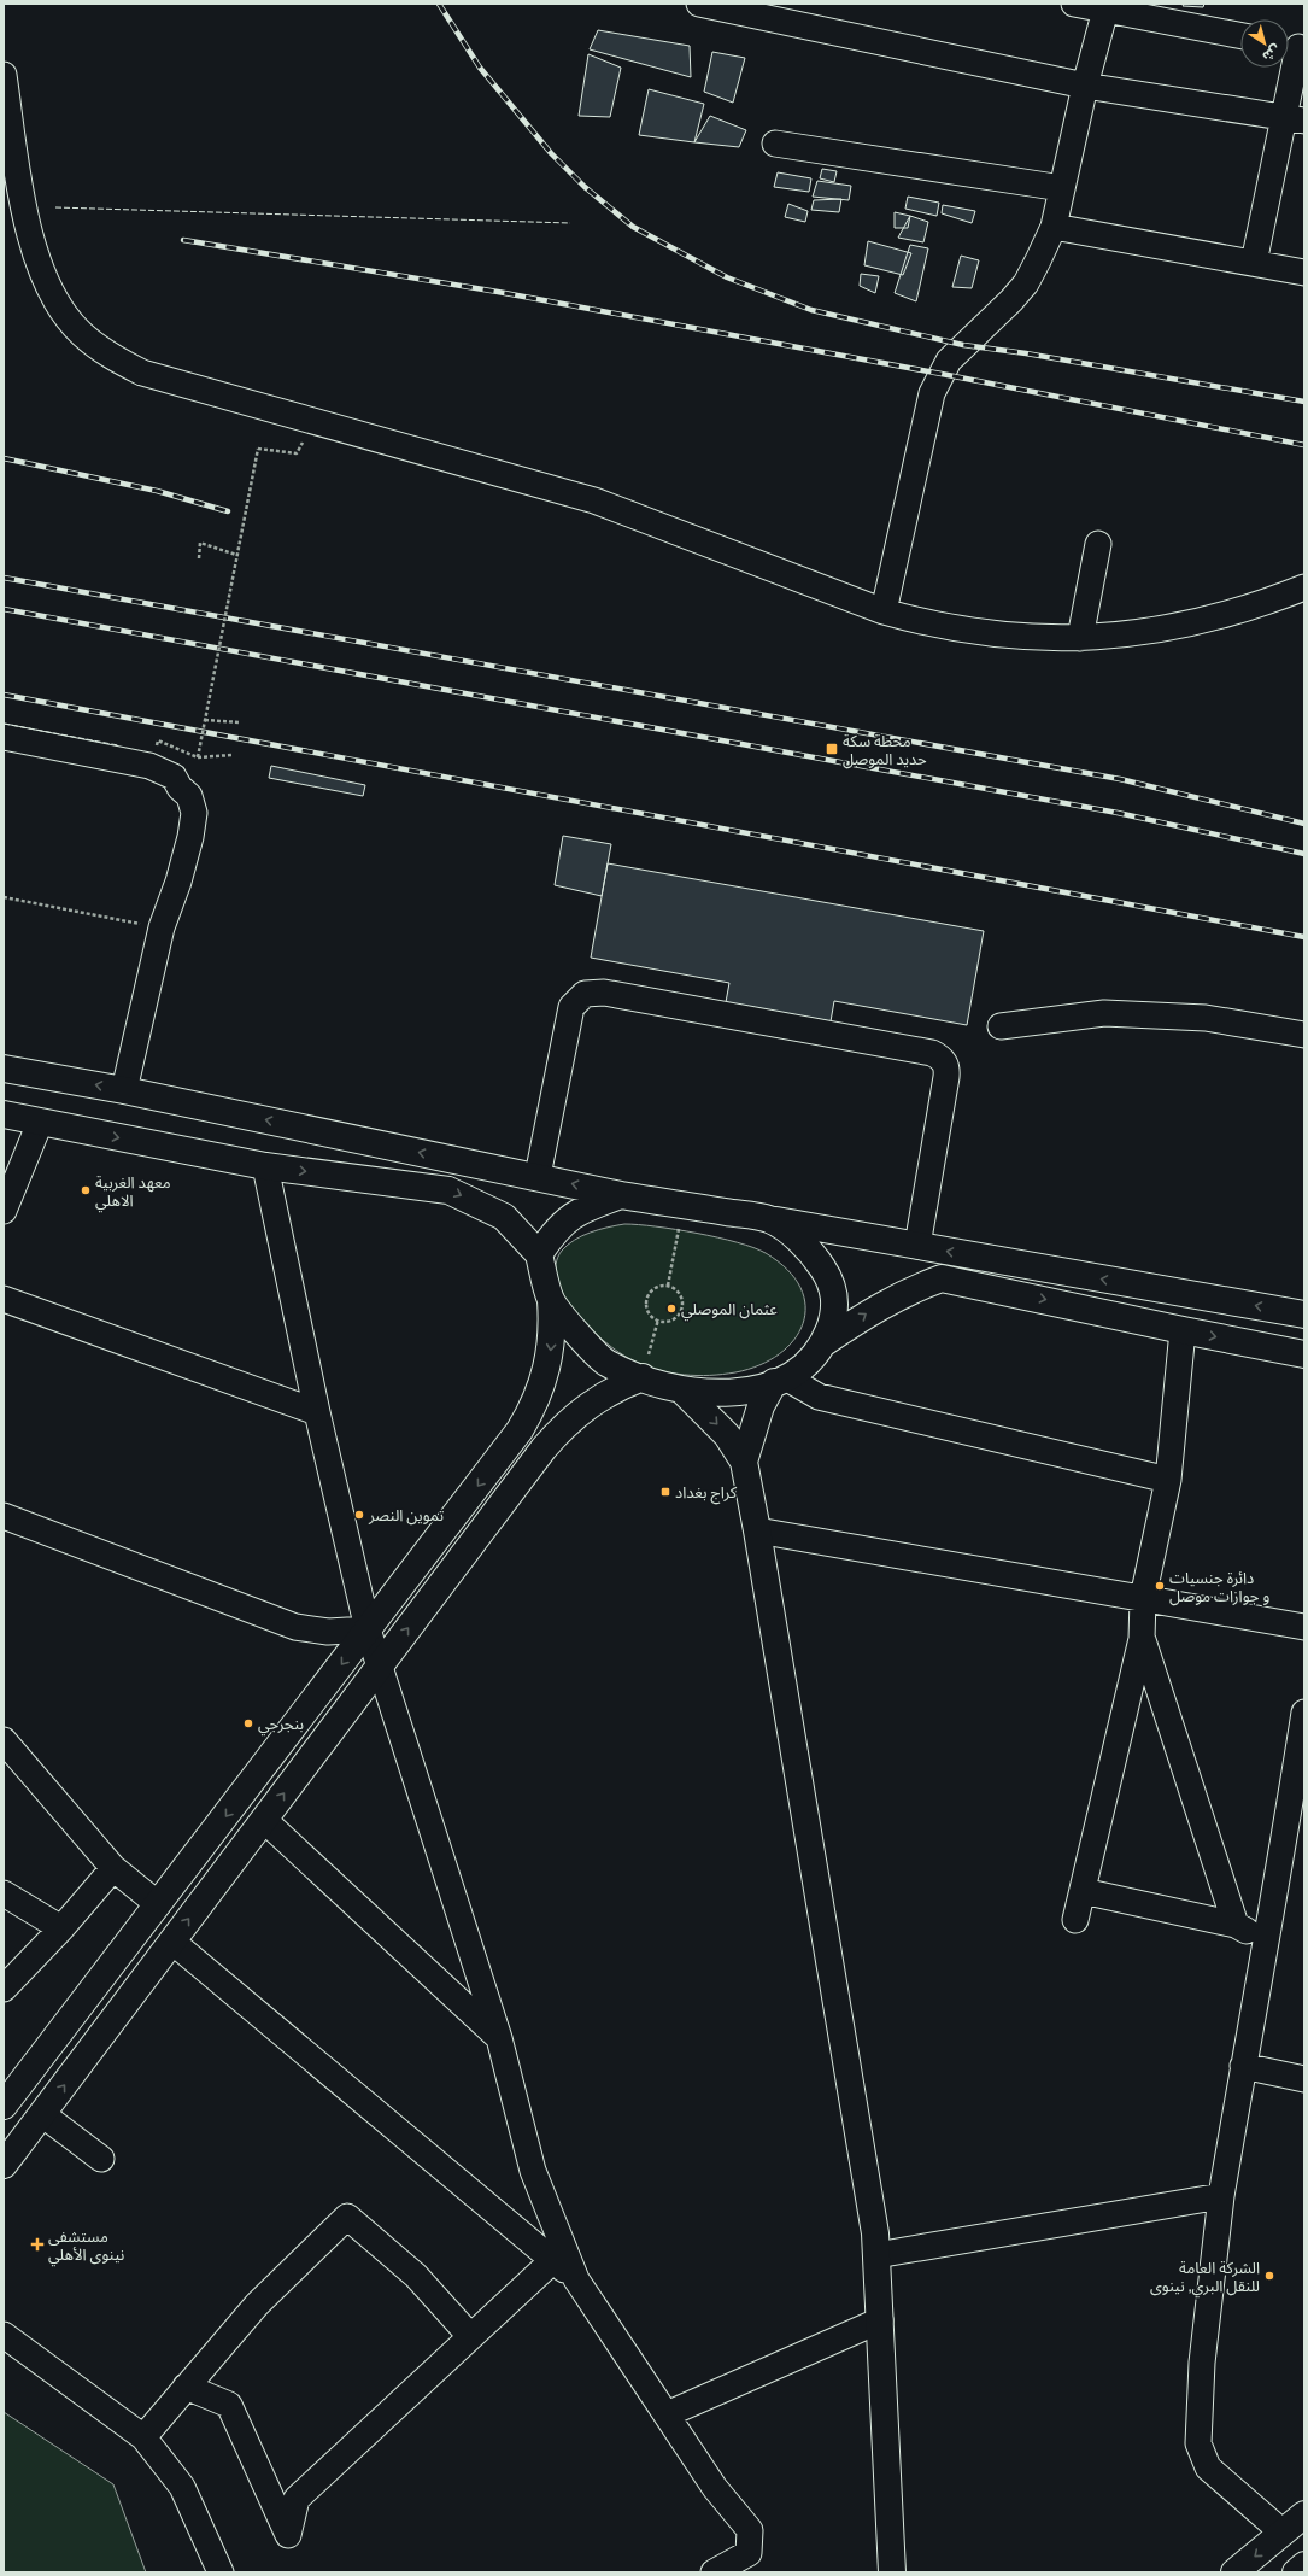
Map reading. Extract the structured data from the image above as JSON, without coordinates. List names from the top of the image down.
{
  "places": {
    "transit": ["محطة سكة حديد الموصل", "كراج بغداد"],
    "other": [
      "معهد الغربية الاهلي",
      "عثمان الموصلي",
      "تموين النصر",
      "دائرة جنسيات و جوازات موصل",
      "بنجرجي",
      "الشركة العامة للنقل البري, نينوى"
    ],
    "health": ["مستشفى نينوى الأهلي"]
  },
  "north": "bottom right"
}
